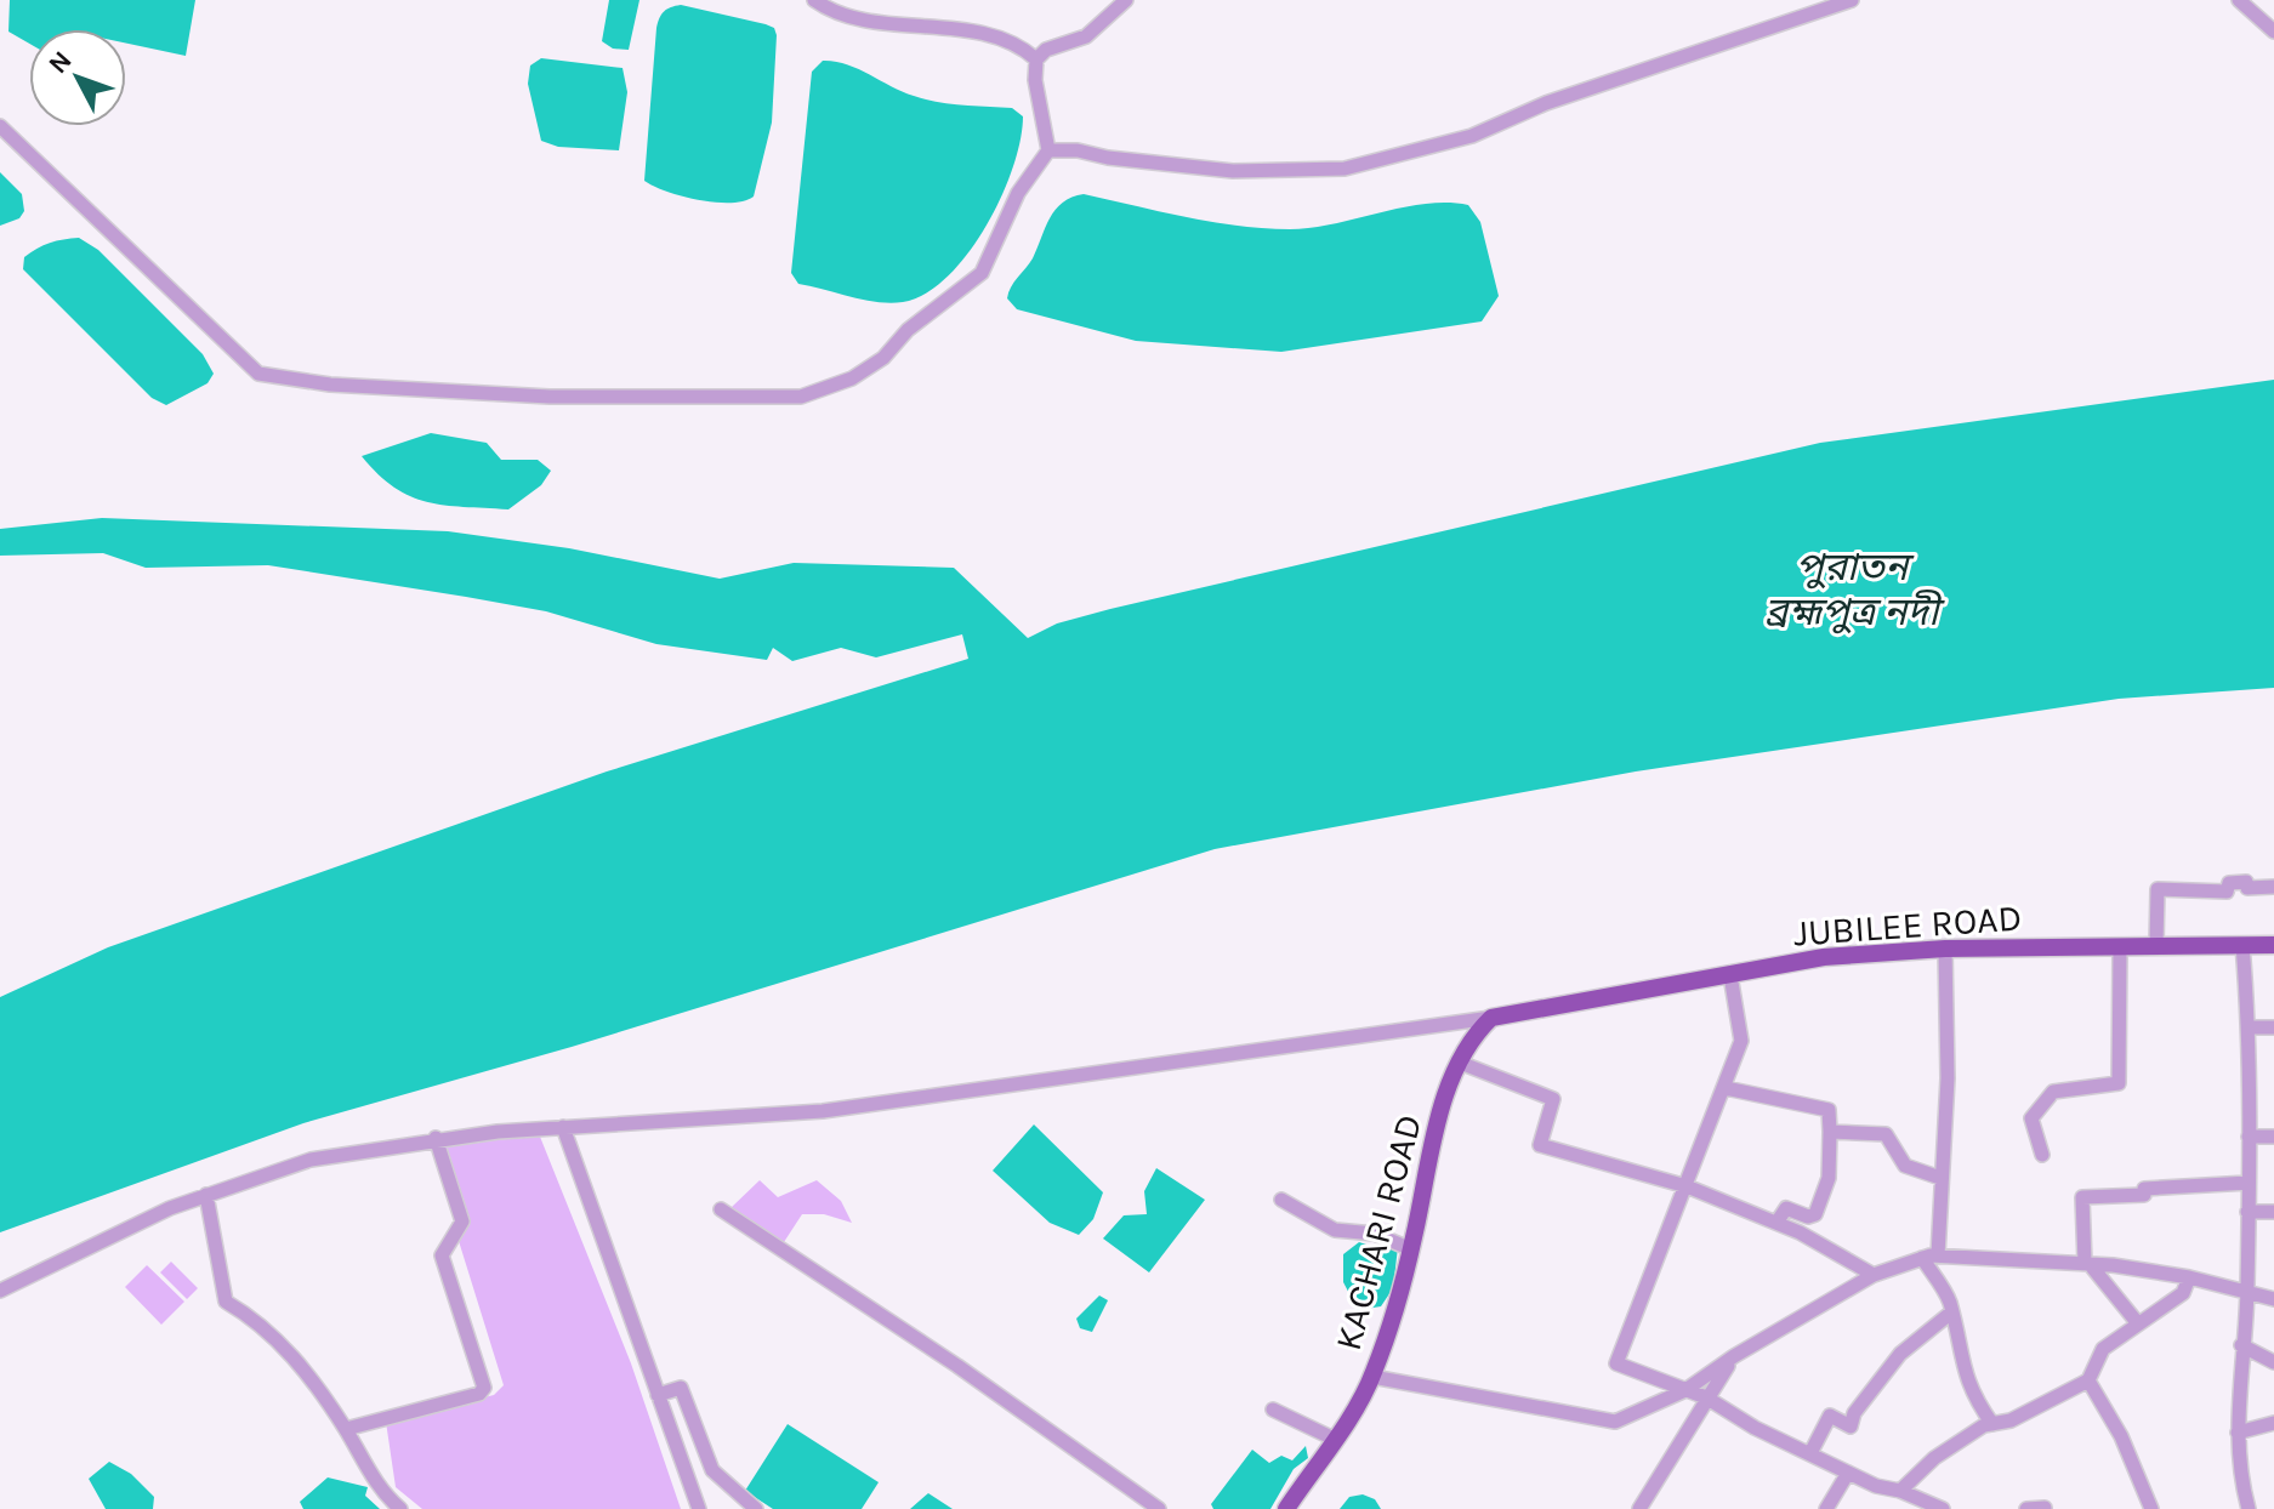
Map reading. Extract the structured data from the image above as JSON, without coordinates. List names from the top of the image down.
{
  "streets": {
    "main road": ["JUBILEE ROAD", "KACHARI ROAD"]
  },
  "crossings": [
    ["JUBILEE ROAD", "KACHARI ROAD"]
  ],
  "water": ["পুরাতন ব্রহ্মপুত্র নদী"],
  "north": "top left"
}
